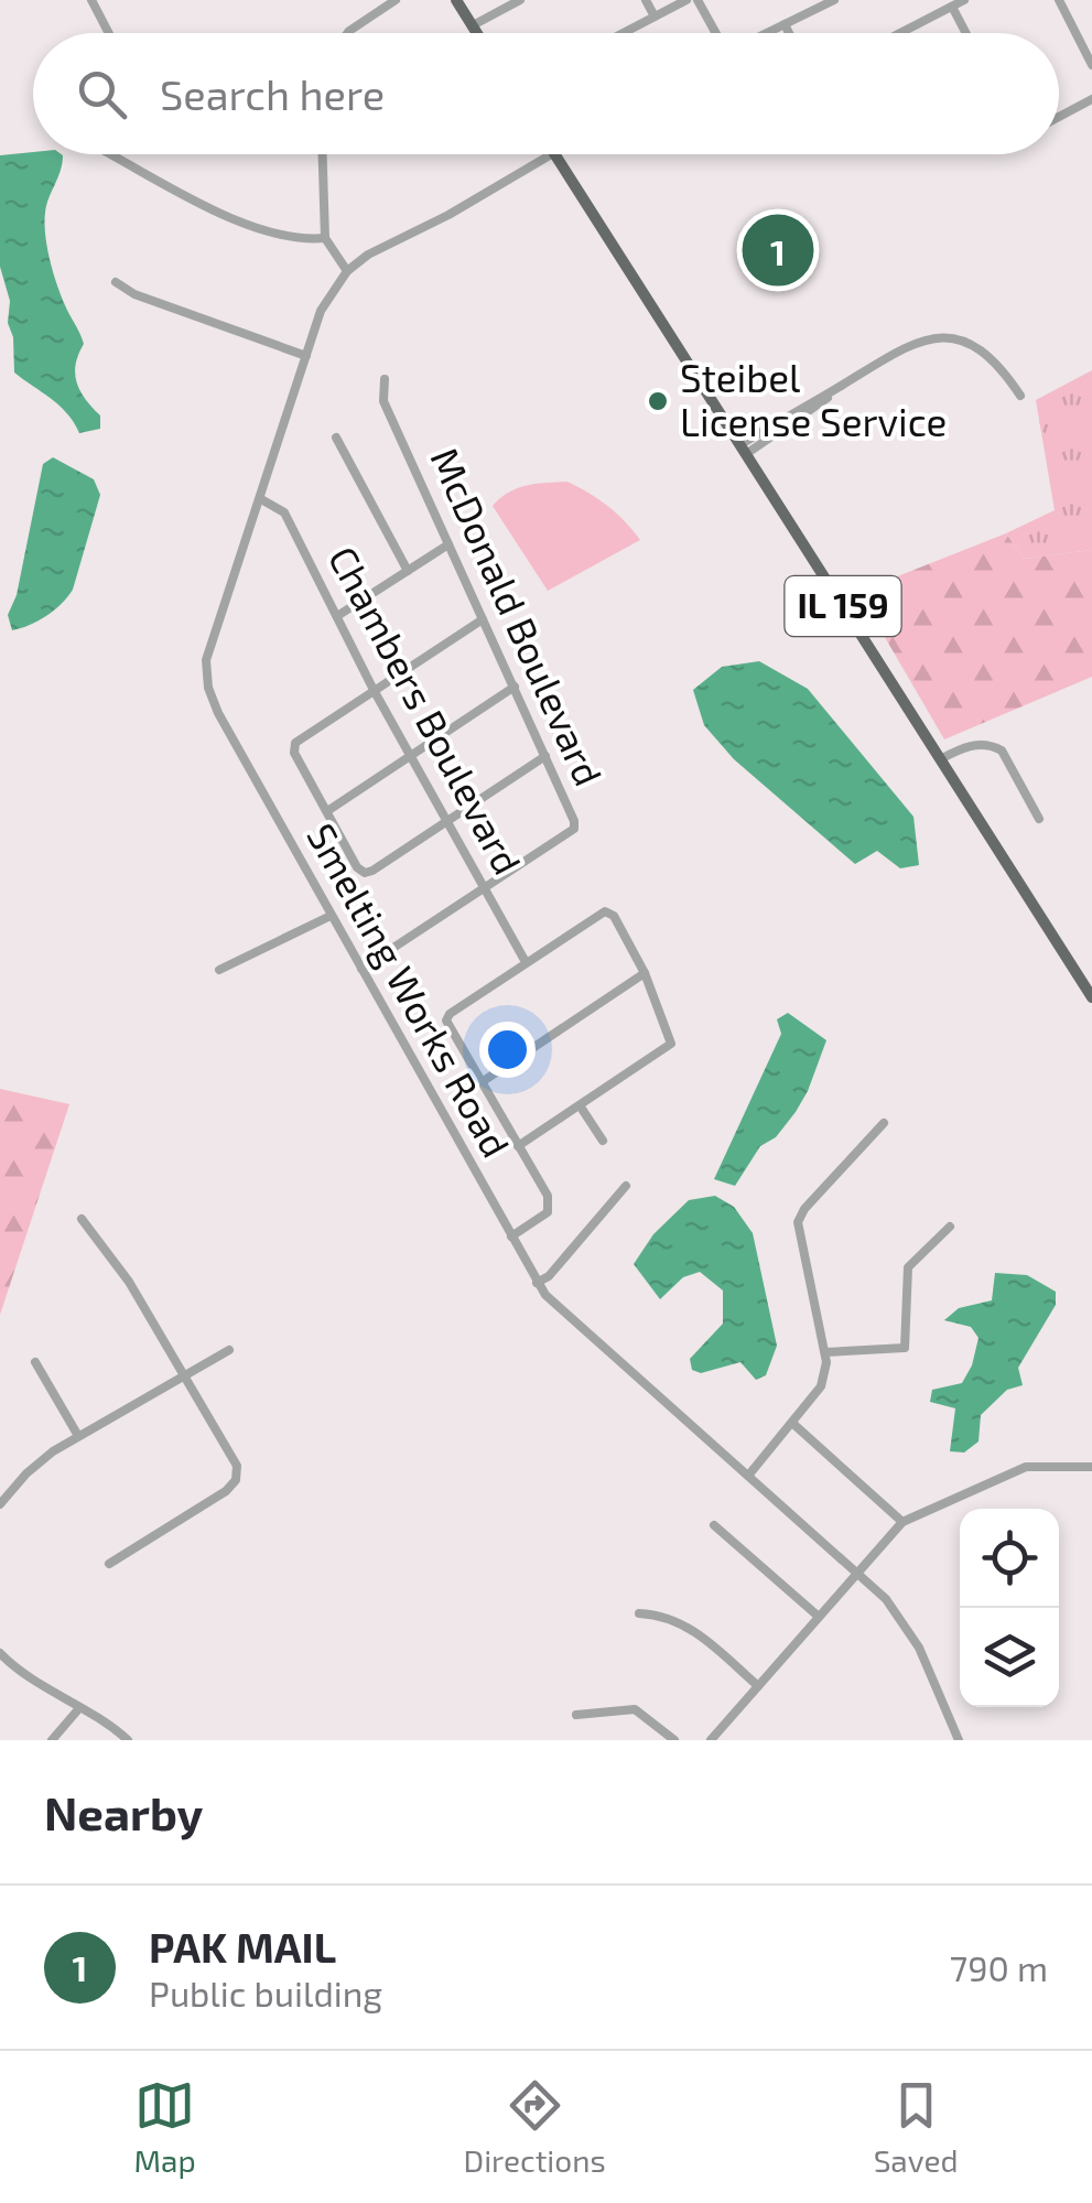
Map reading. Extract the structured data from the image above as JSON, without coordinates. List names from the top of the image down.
{
  "streets": {
    "main road": ["IL 159"],
    "street": ["McDonald Boulevard", "Chambers Boulevard", "Smelting Works Road"]
  },
  "crossings": [
    ["McDonald Boulevard", "Chambers Boulevard"],
    ["McDonald Boulevard", "Smelting Works Road"],
    ["Chambers Boulevard", "Smelting Works Road"]
  ],
  "places": ["Steibel License Service"],
  "page": {
    "search": "Search here",
    "pins": "1",
    "heading": "Nearby",
    "list": [
      {
        "mark": "1",
        "name": "PAK MAIL",
        "note": "Public building",
        "value": "790 m"
      }
    ],
    "nav": ["Map", "Directions", "Saved"]
  }
}
